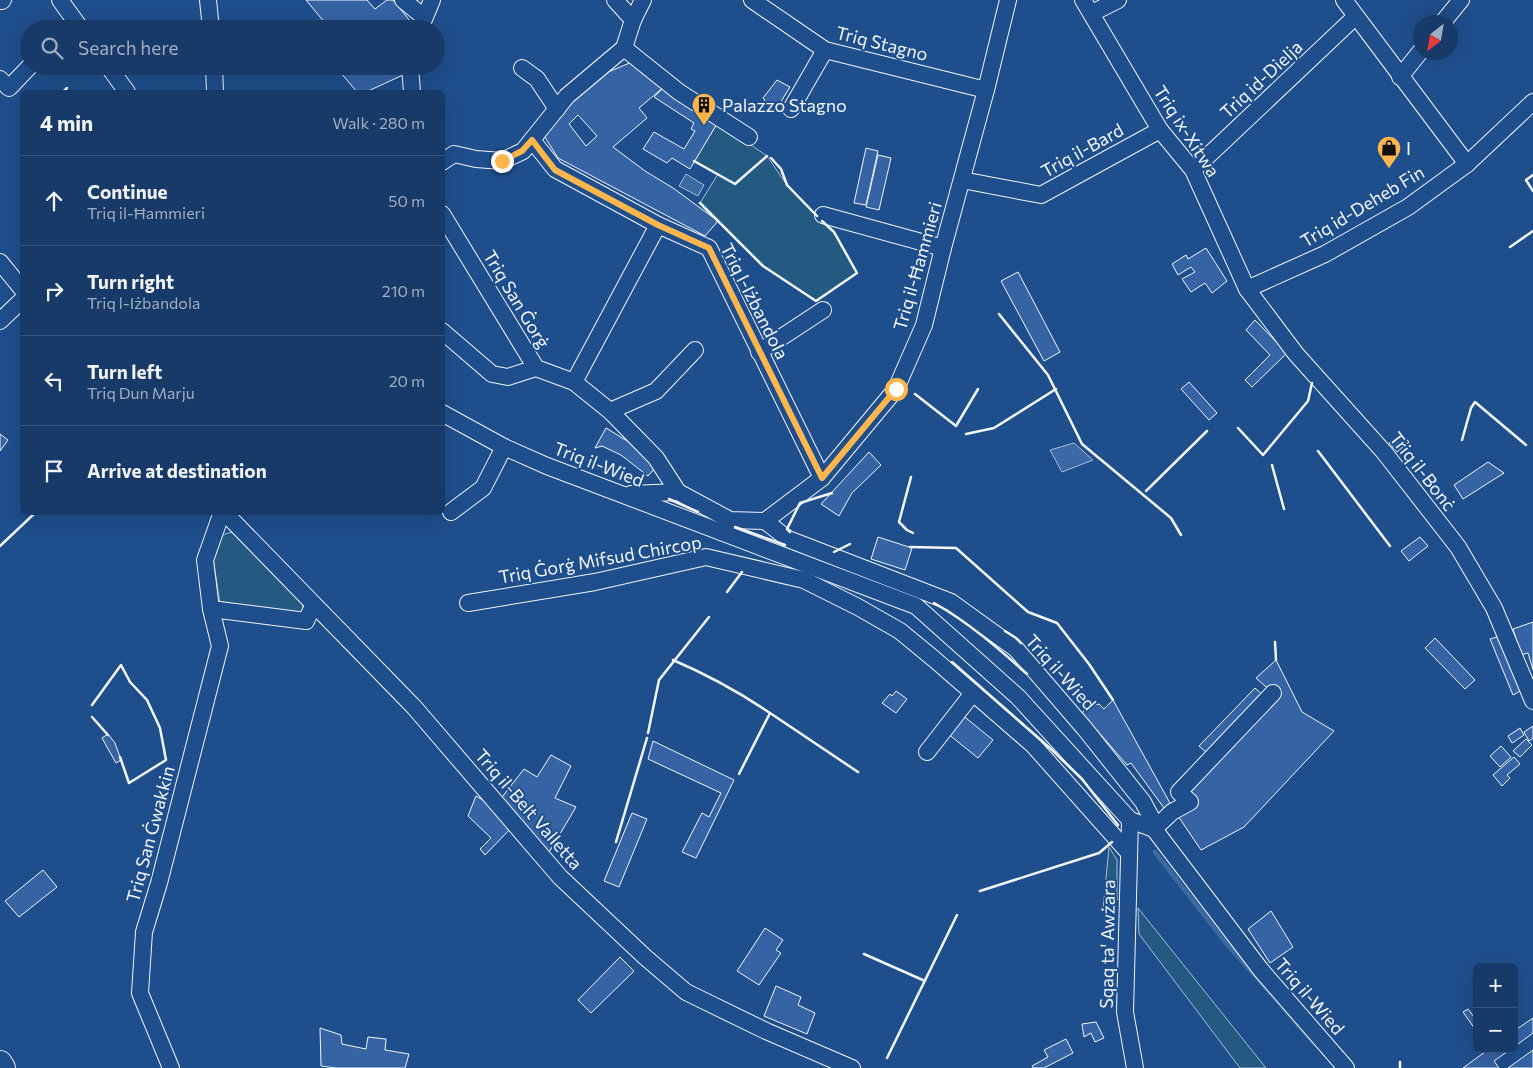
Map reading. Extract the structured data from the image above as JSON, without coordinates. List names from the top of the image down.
{
  "streets": {
    "street": [
      "Triq Stagno",
      "Triq id-Dielja",
      "Triq ix-Xitwa",
      "Triq il-Bard",
      "Triq id-Deheb Fin",
      "Triq il-Ħammieri",
      "Triq San Ġorġ",
      "Triq l-Iżbandola",
      "Triq il-Wied",
      "Triq il-Bonċ",
      "Triq Ġorġ Mifsud Chircop",
      "Triq il-Belt Valletta",
      "Triq San Ġwakkin",
      "Sqaq ta' Awżara"
    ]
  },
  "crossings": [
    ["Triq Stagno", "Triq il-Ħammieri"],
    ["Triq id-Dielja", "Triq ix-Xitwa"],
    ["Triq ix-Xitwa", "Triq il-Bard"],
    ["Triq ix-Xitwa", "Triq id-Deheb Fin"],
    ["Triq ix-Xitwa", "Triq il-Bonċ"],
    ["Triq il-Bard", "Triq il-Ħammieri"],
    ["Triq id-Deheb Fin", "Triq il-Bonċ"],
    ["Triq il-Ħammieri", "Triq San Ġorġ"],
    ["Triq il-Ħammieri", "Triq l-Iżbandola"],
    ["Triq il-Ħammieri", "Triq il-Wied"],
    ["Triq San Ġorġ", "Triq il-Wied"],
    ["Triq il-Wied", "Sqaq ta' Awżara"]
  ],
  "places": {
    "building": ["Palazzo Stagno"],
    "shop": ["I"]
  },
  "north": "bottom left",
  "page": {
    "search": "Search here",
    "heading": ["4 min", "Walk · 280 m"],
    "list": [
      ["Continue", "Triq il-Ħammieri", "50 m"],
      ["Turn right", "Triq l-Iżbandola", "210 m"],
      ["Turn left", "Triq Dun Marju", "20 m"],
      "Arrive at destination"
    ],
    "map_buttons": ["+", "−"]
  }
}
